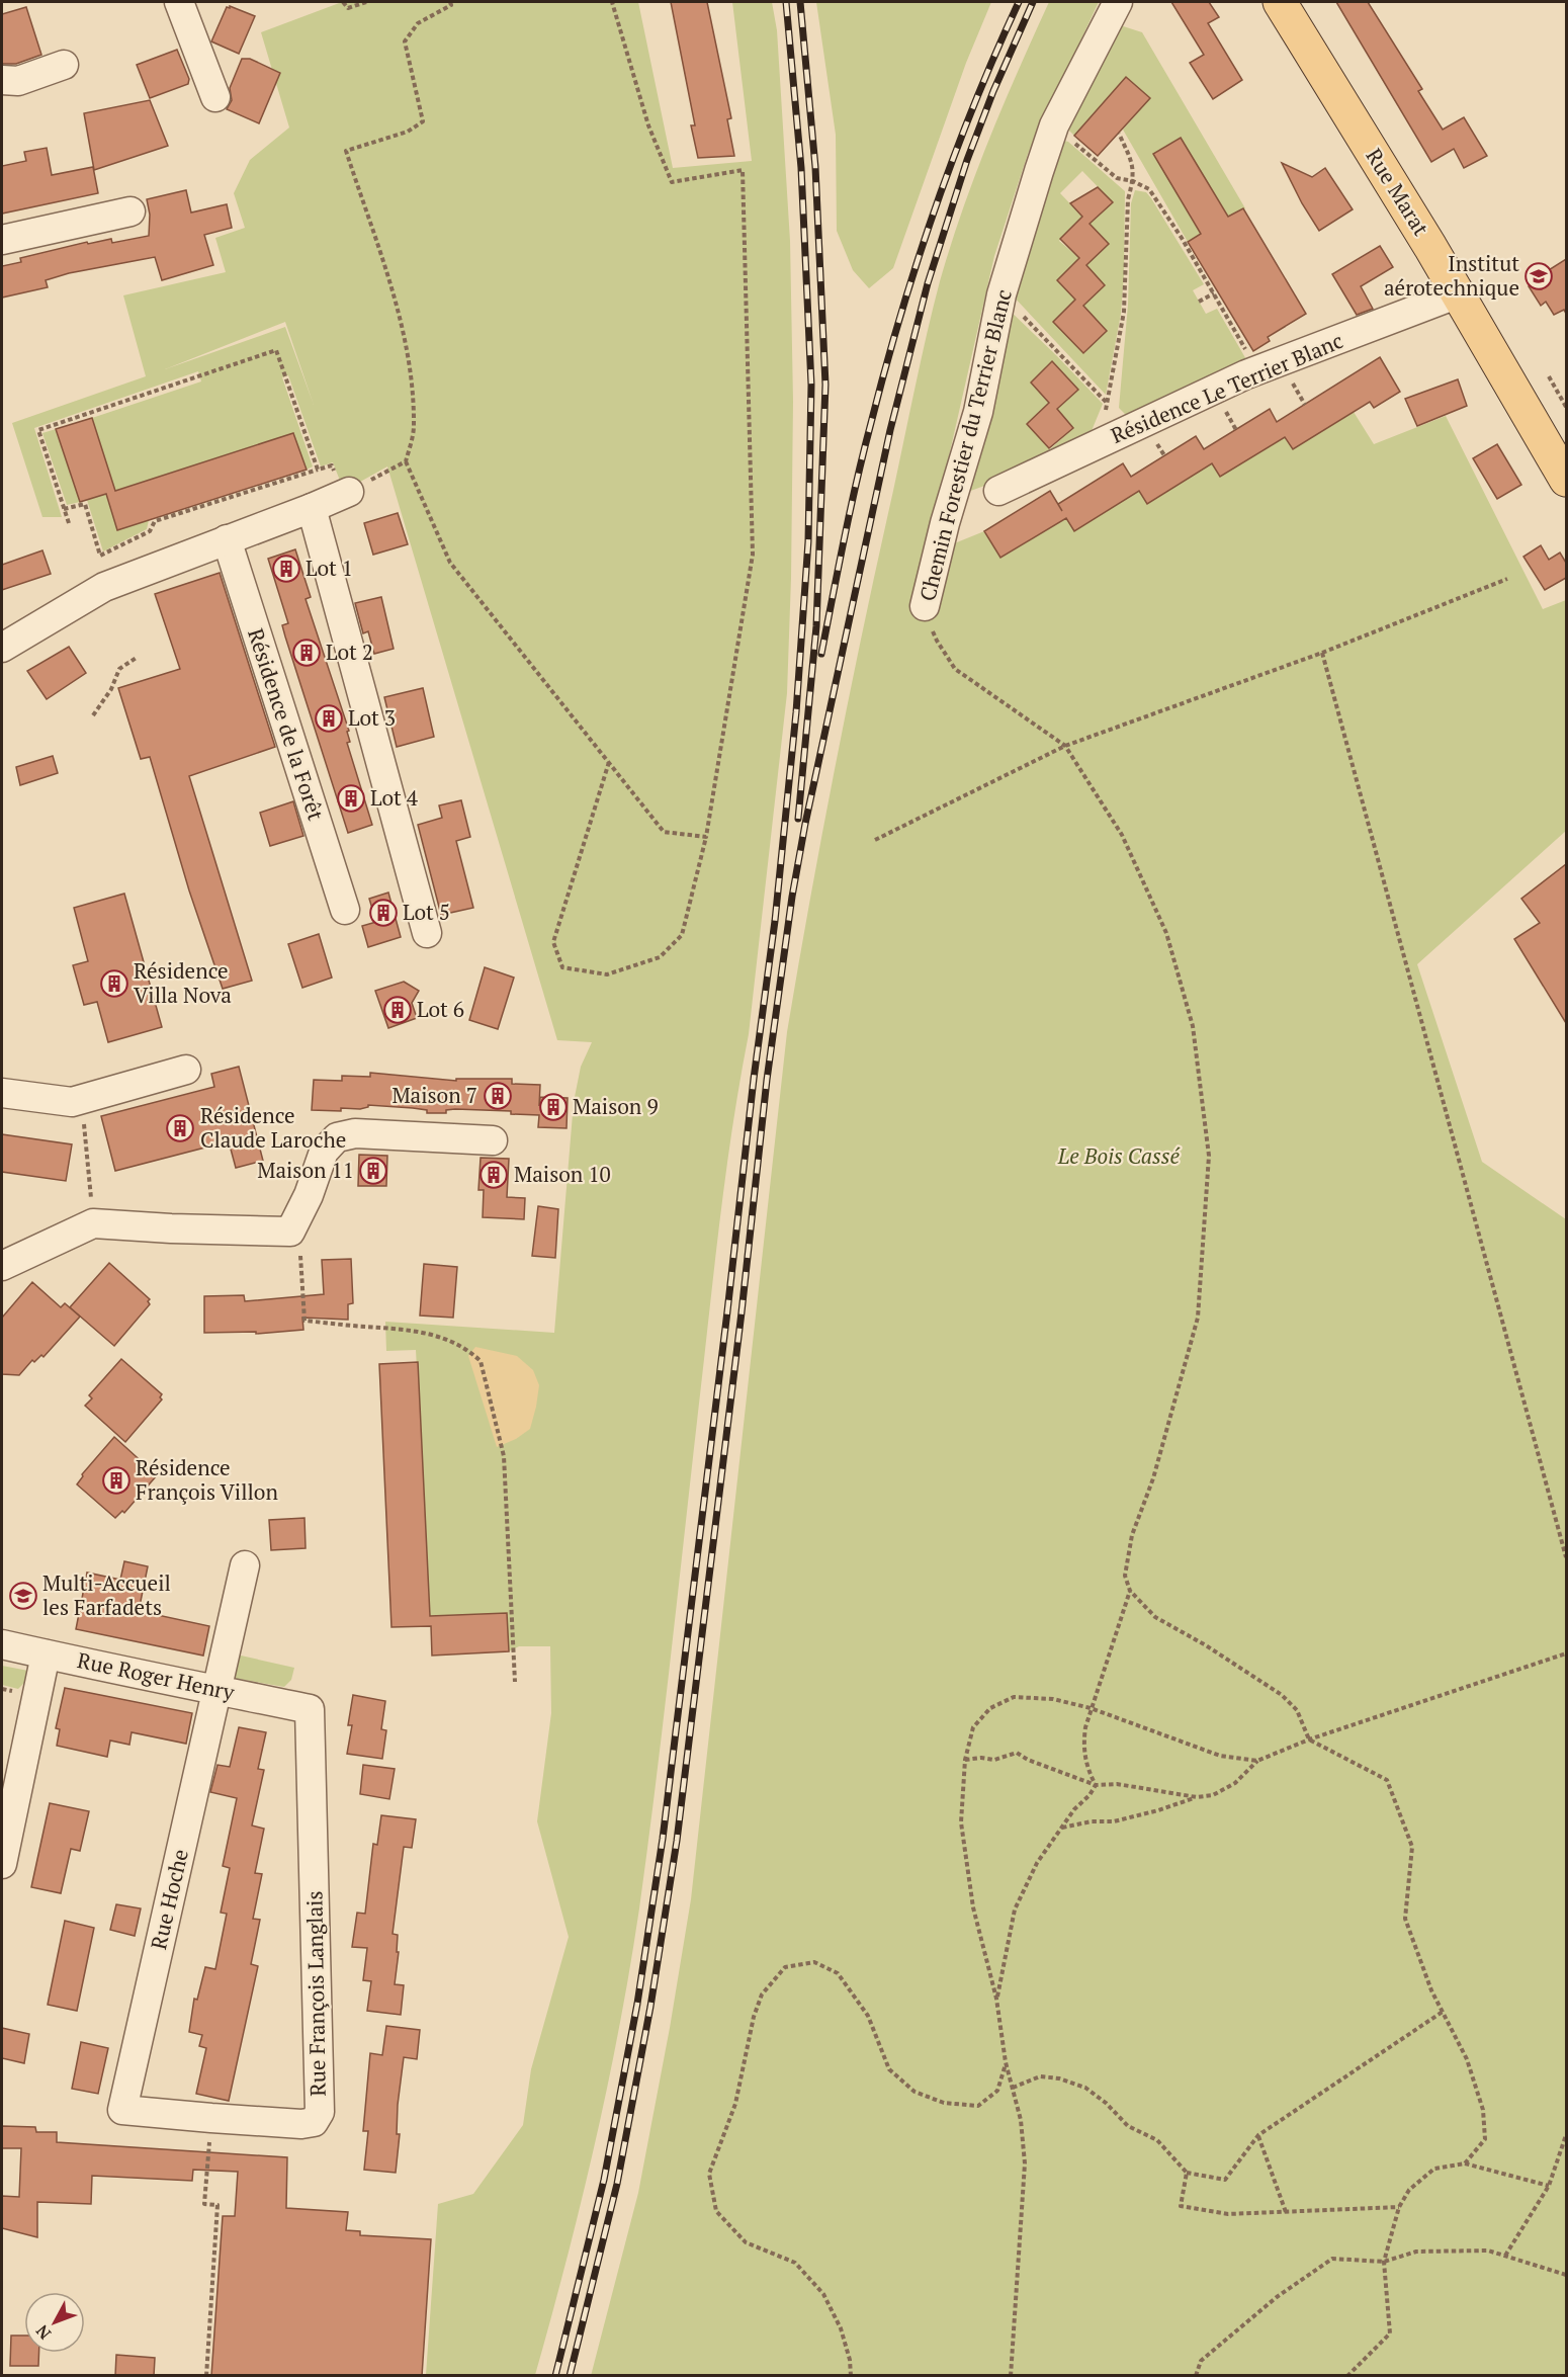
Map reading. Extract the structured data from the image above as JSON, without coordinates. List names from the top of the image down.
{
  "streets": {
    "main road": ["Rue Marat"],
    "street": [
      "Résidence Le Terrier Blanc",
      "Chemin Forestier du Terrier Blanc",
      "Résidence de la Forêt",
      "Rue Roger Henry",
      "Rue Hoche",
      "Rue François Langlais"
    ]
  },
  "crossings": [
    ["Rue Marat", "Résidence Le Terrier Blanc"],
    ["Rue Roger Henry", "Rue Hoche"],
    ["Rue Roger Henry", "Rue François Langlais"],
    ["Rue Hoche", "Rue François Langlais"]
  ],
  "parks": ["Le Bois Cassé"],
  "places": {
    "school or university": ["Institut aérotechnique", "Multi-Accueil les Farfadets"],
    "building": [
      "Lot 1",
      "Lot 2",
      "Lot 3",
      "Lot 4",
      "Lot 5",
      "Résidence Villa Nova",
      "Lot 6",
      "Maison 7",
      "Maison 9",
      "Résidence Claude Laroche",
      "Maison 11",
      "Maison 10",
      "Résidence François Villon"
    ]
  },
  "north": "bottom left"
}
